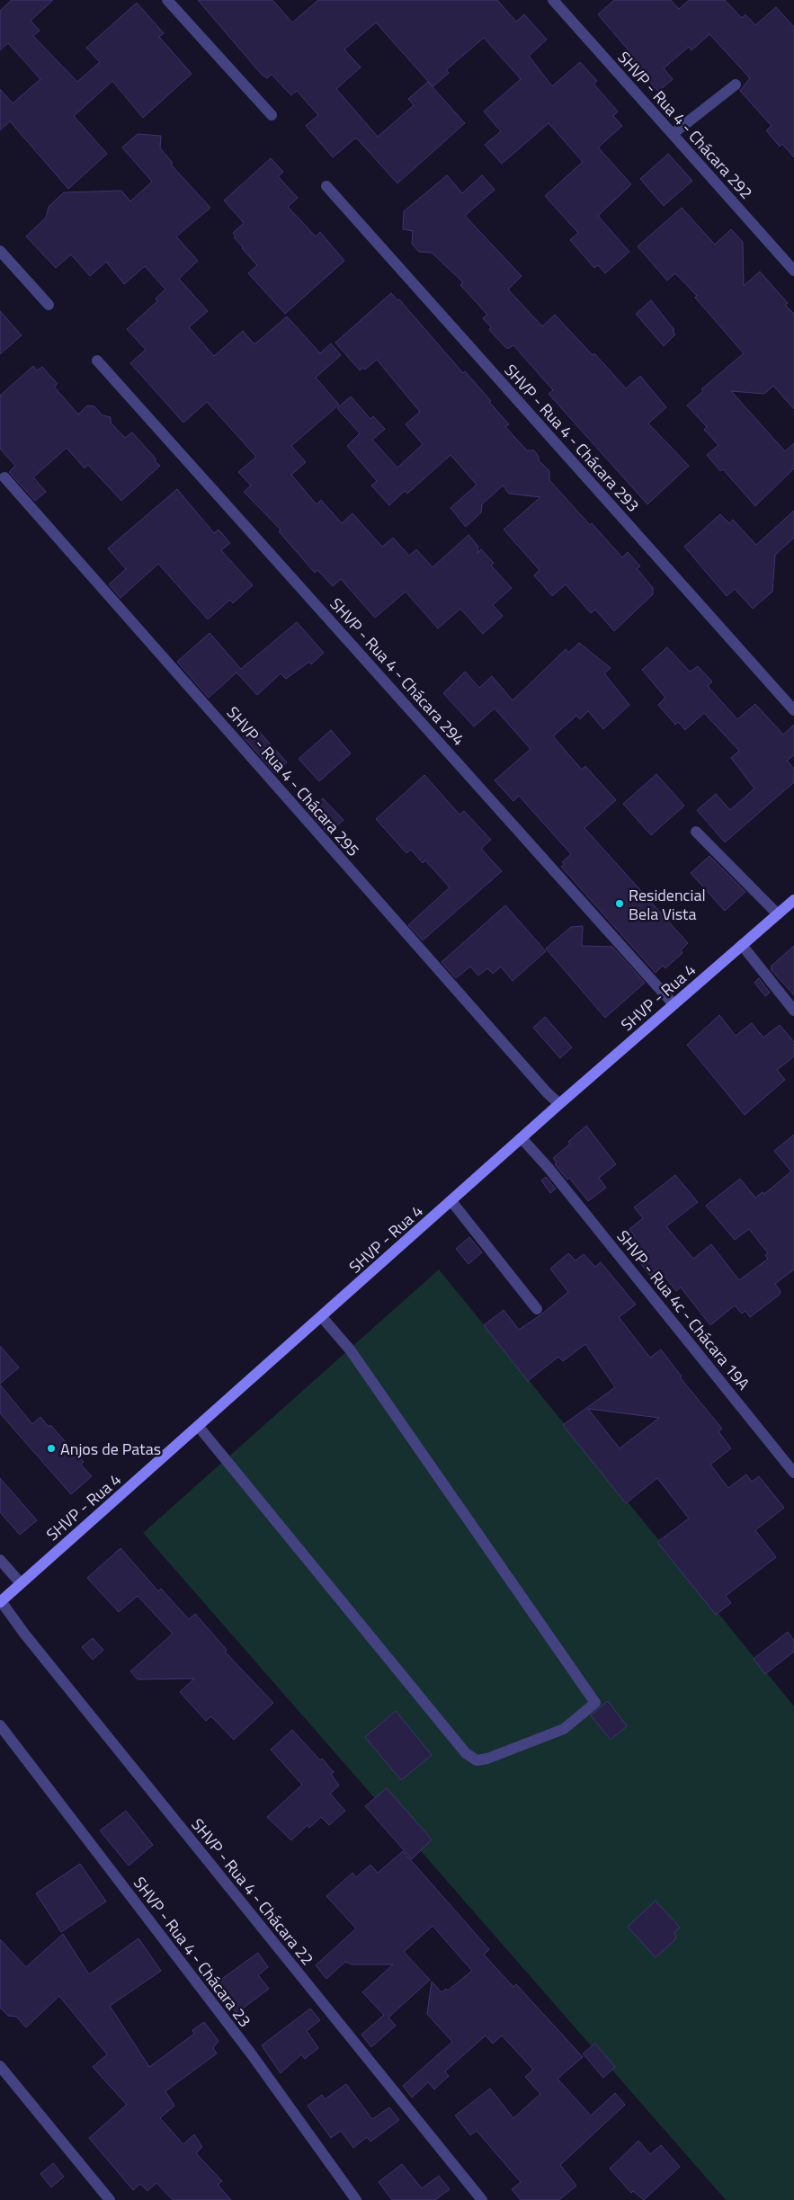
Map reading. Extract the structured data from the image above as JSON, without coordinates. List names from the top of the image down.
{
  "streets": {
    "street": [
      "SHVP - Rua 4 - Chácara 292",
      "SHVP - Rua 4 - Chácara 293",
      "SHVP - Rua 4 - Chácara 294",
      "SHVP - Rua 4 - Chácara 295",
      "SHVP - Rua 4",
      "SHVP - Rua 4c - Chácara 19A",
      "SHVP - Rua 4 - Chácara 22",
      "SHVP - Rua 4 - Chácara 23"
    ]
  },
  "crossings": [
    ["SHVP - Rua 4 - Chácara 294", "SHVP - Rua 4"],
    ["SHVP - Rua 4 - Chácara 295", "SHVP - Rua 4"],
    ["SHVP - Rua 4", "SHVP - Rua 4c - Chácara 19A"],
    ["SHVP - Rua 4", "SHVP - Rua 4 - Chácara 22"]
  ],
  "places": ["Residencial Bela Vista", "Anjos de Patas"]
}
